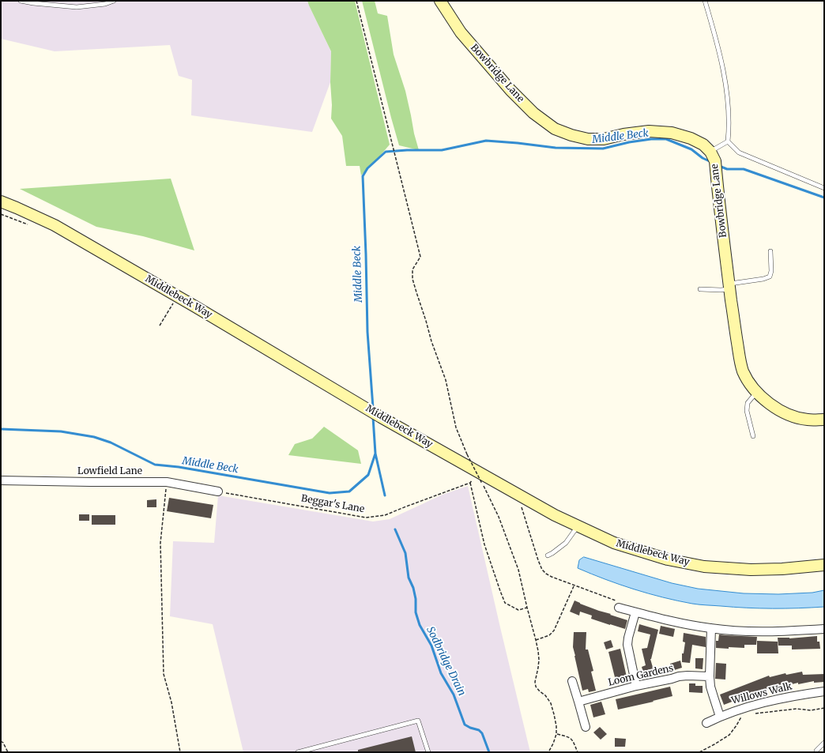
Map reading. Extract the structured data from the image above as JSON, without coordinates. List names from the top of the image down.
{
  "streets": {
    "street": [
      "Bowbridge Lane",
      "Middlebeck Way",
      "Lowfield Lane",
      "Loom Gardens",
      "Willows Walk"
    ],
    "path": ["Beggar's Lane"]
  },
  "crossings": [
    ["Lowfield Lane", "Beggar's Lane"]
  ],
  "water": ["Middle Beck", "Sodbridge Drain"]
}
